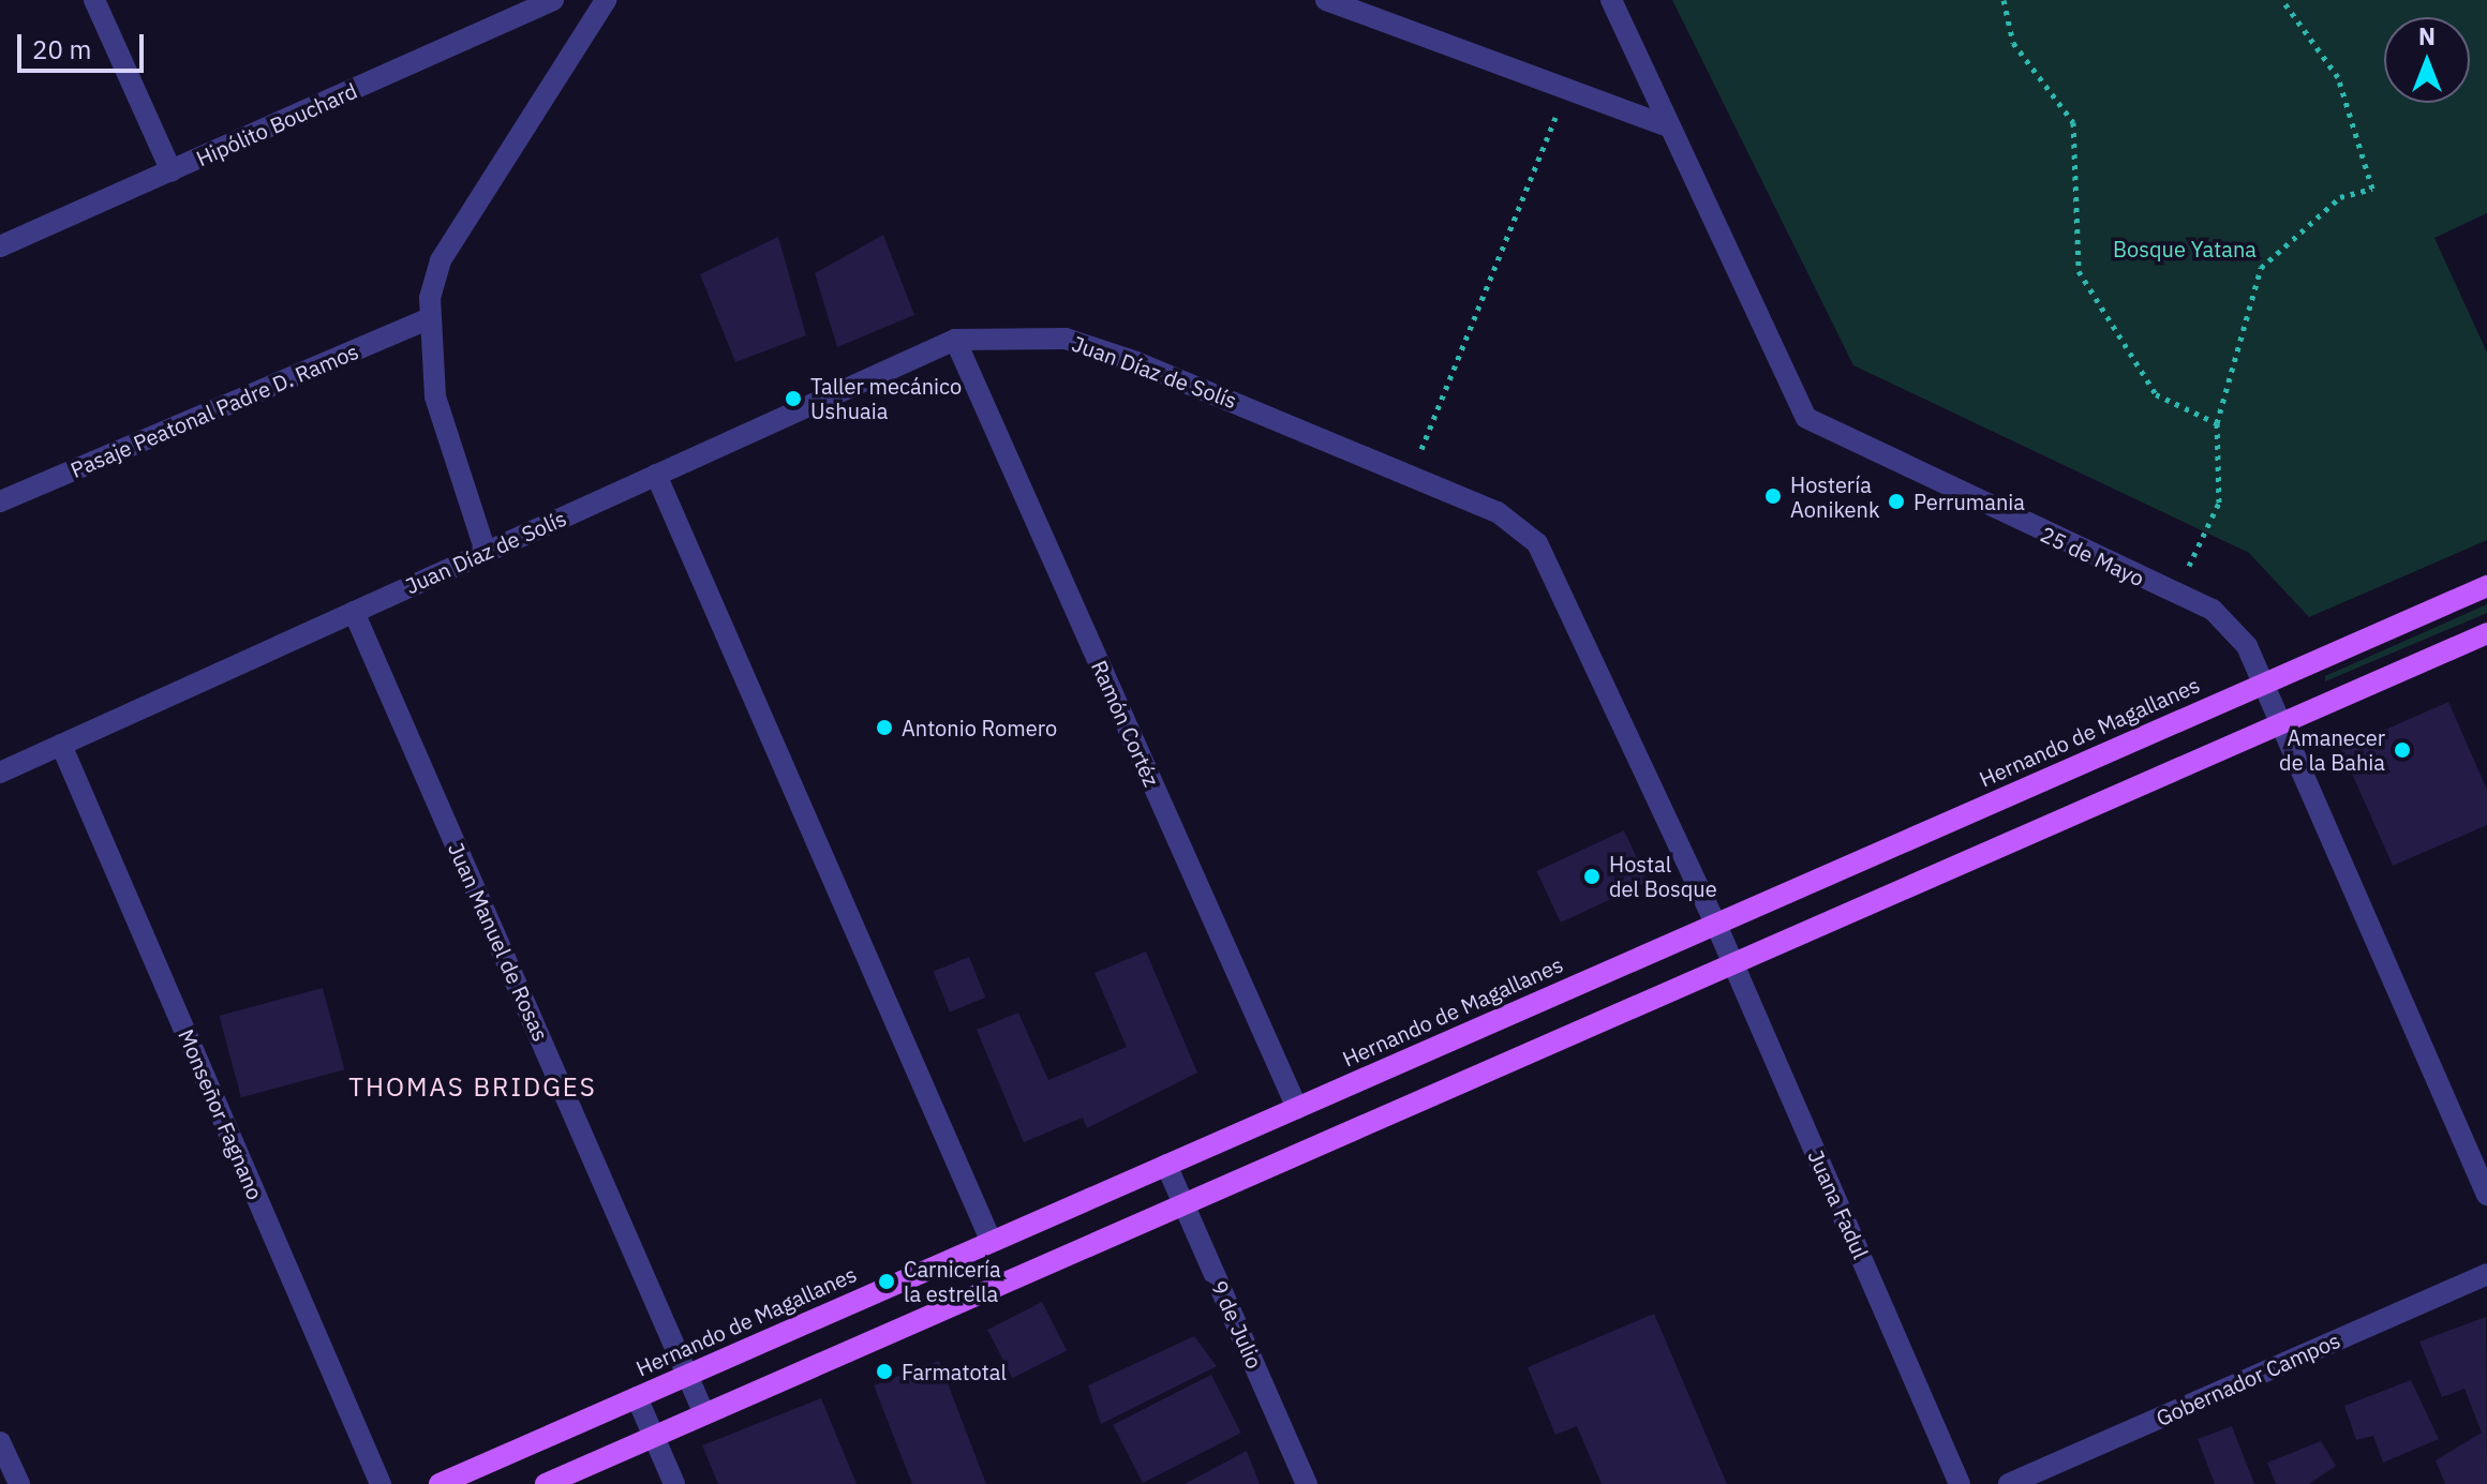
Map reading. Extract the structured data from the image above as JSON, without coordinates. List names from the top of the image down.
{
  "streets": {
    "main road": ["Hernando de Magallanes"],
    "street": [
      "Hipólito Bouchard",
      "Juan Díaz de Solís",
      "Pasaje Peatonal Padre D. Ramos",
      "25 de Mayo",
      "Ramón Cortéz",
      "Juan Manuel de Rosas",
      "Monseñor Fagnano",
      "Juana Fadul",
      "9 de Julio",
      "Gobernador Campos"
    ]
  },
  "crossings": [
    ["Juan Díaz de Solís", "Ramón Cortéz"],
    ["Juan Díaz de Solís", "Hernando de Magallanes"],
    ["Juan Díaz de Solís", "Juan Manuel de Rosas"],
    ["Juan Díaz de Solís", "Monseñor Fagnano"],
    ["Juan Díaz de Solís", "Juana Fadul"],
    ["25 de Mayo", "Hernando de Magallanes"],
    ["Ramón Cortéz", "Hernando de Magallanes"],
    ["Hernando de Magallanes", "Juan Manuel de Rosas"],
    ["Hernando de Magallanes", "Juana Fadul"],
    ["Hernando de Magallanes", "9 de Julio"]
  ],
  "districts": ["THOMAS BRIDGES"],
  "parks": ["Bosque Yatana"],
  "places": [
    "Taller mecánico Ushuaia",
    "Hostería Aonikenk",
    "Perrumania",
    "Antonio Romero",
    "Amanecer de la Bahia",
    "Hostal del Bosque",
    "Carnicería la estrella",
    "Farmatotal"
  ],
  "scale_bar": "20 m",
  "north": "top"
}
